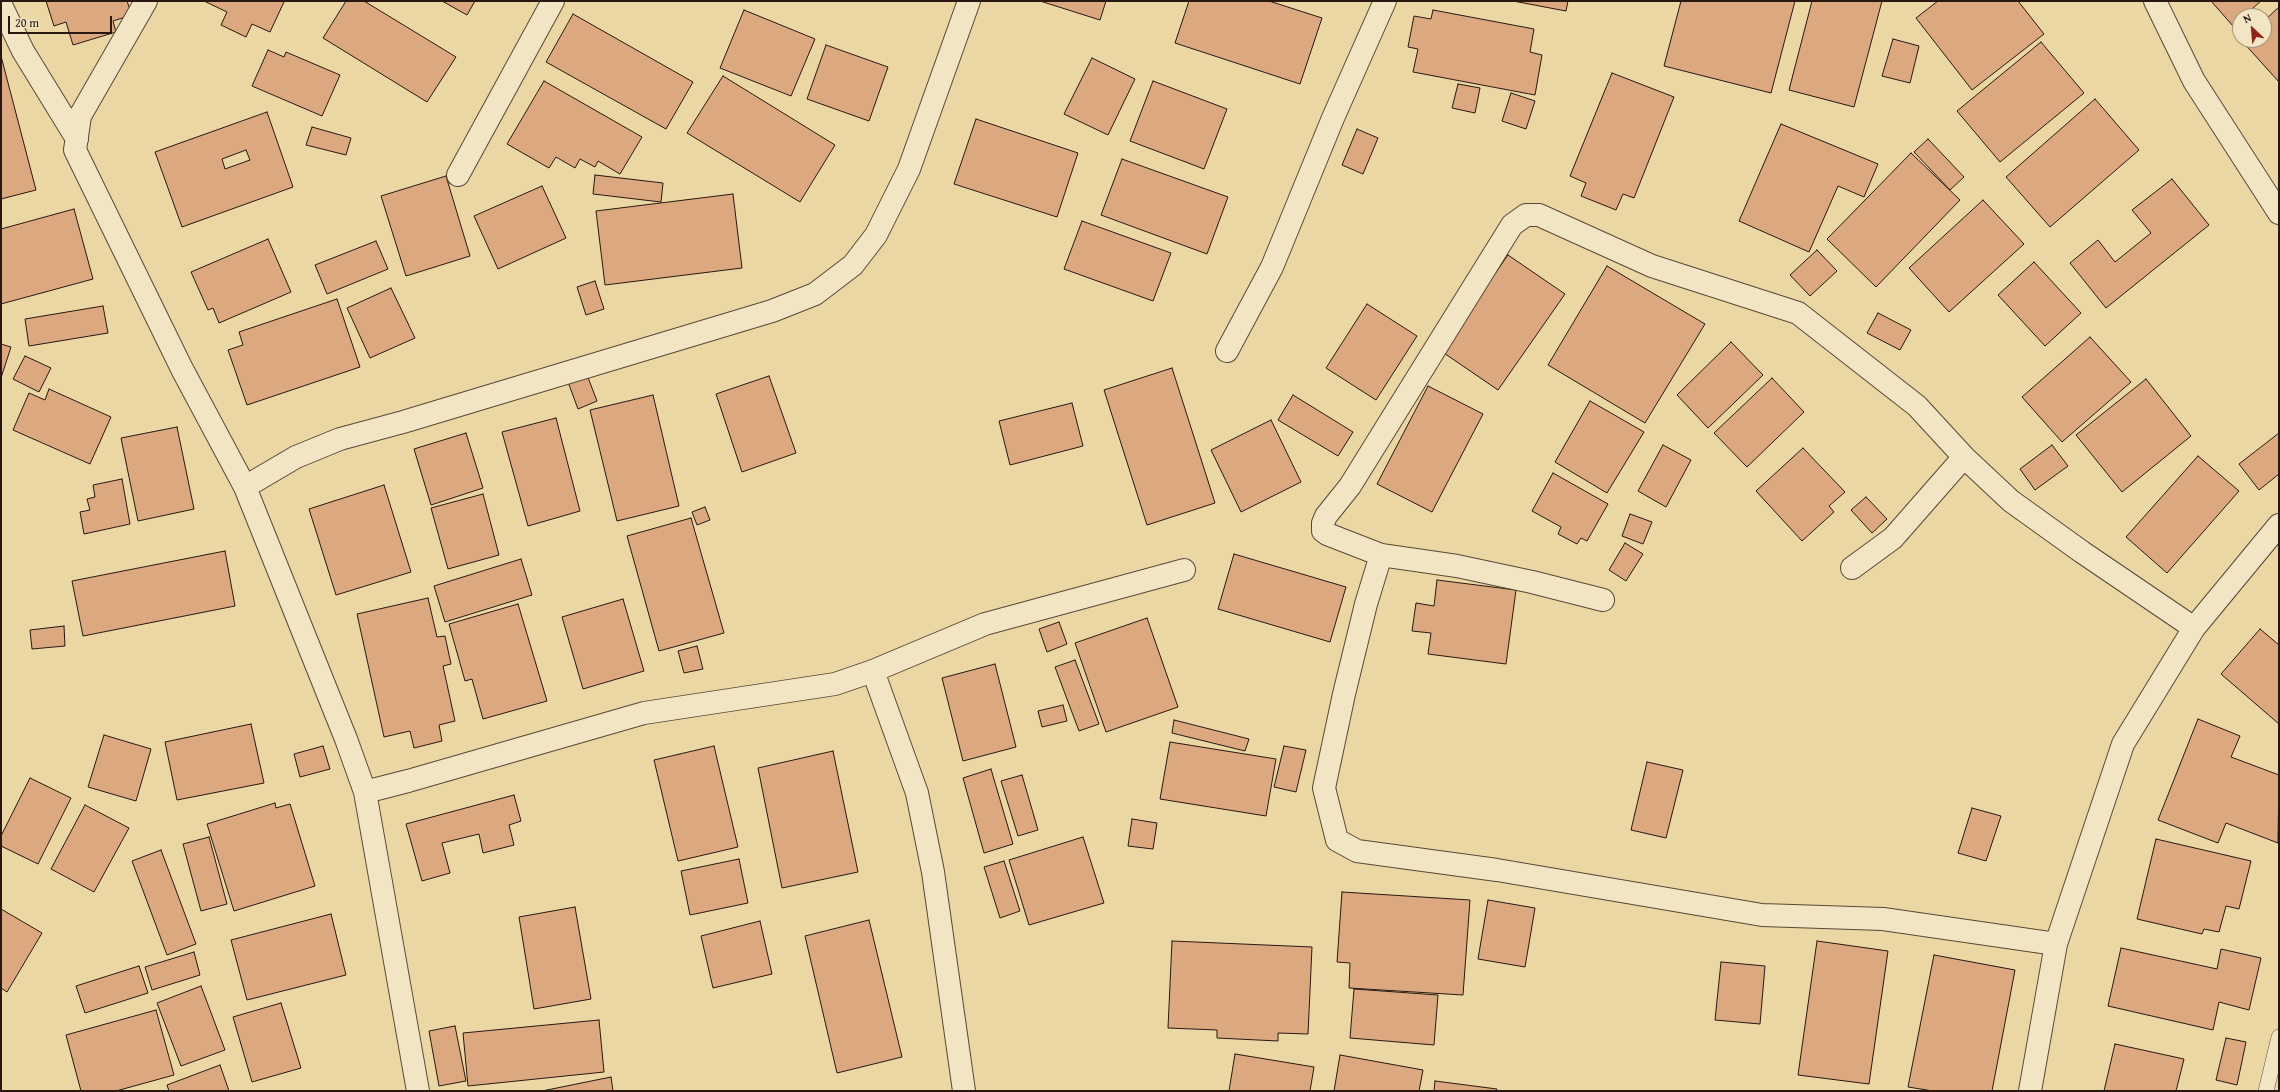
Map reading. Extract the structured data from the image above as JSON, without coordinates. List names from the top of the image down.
{
  "scale_bar": "20 m",
  "north": "top left"
}
